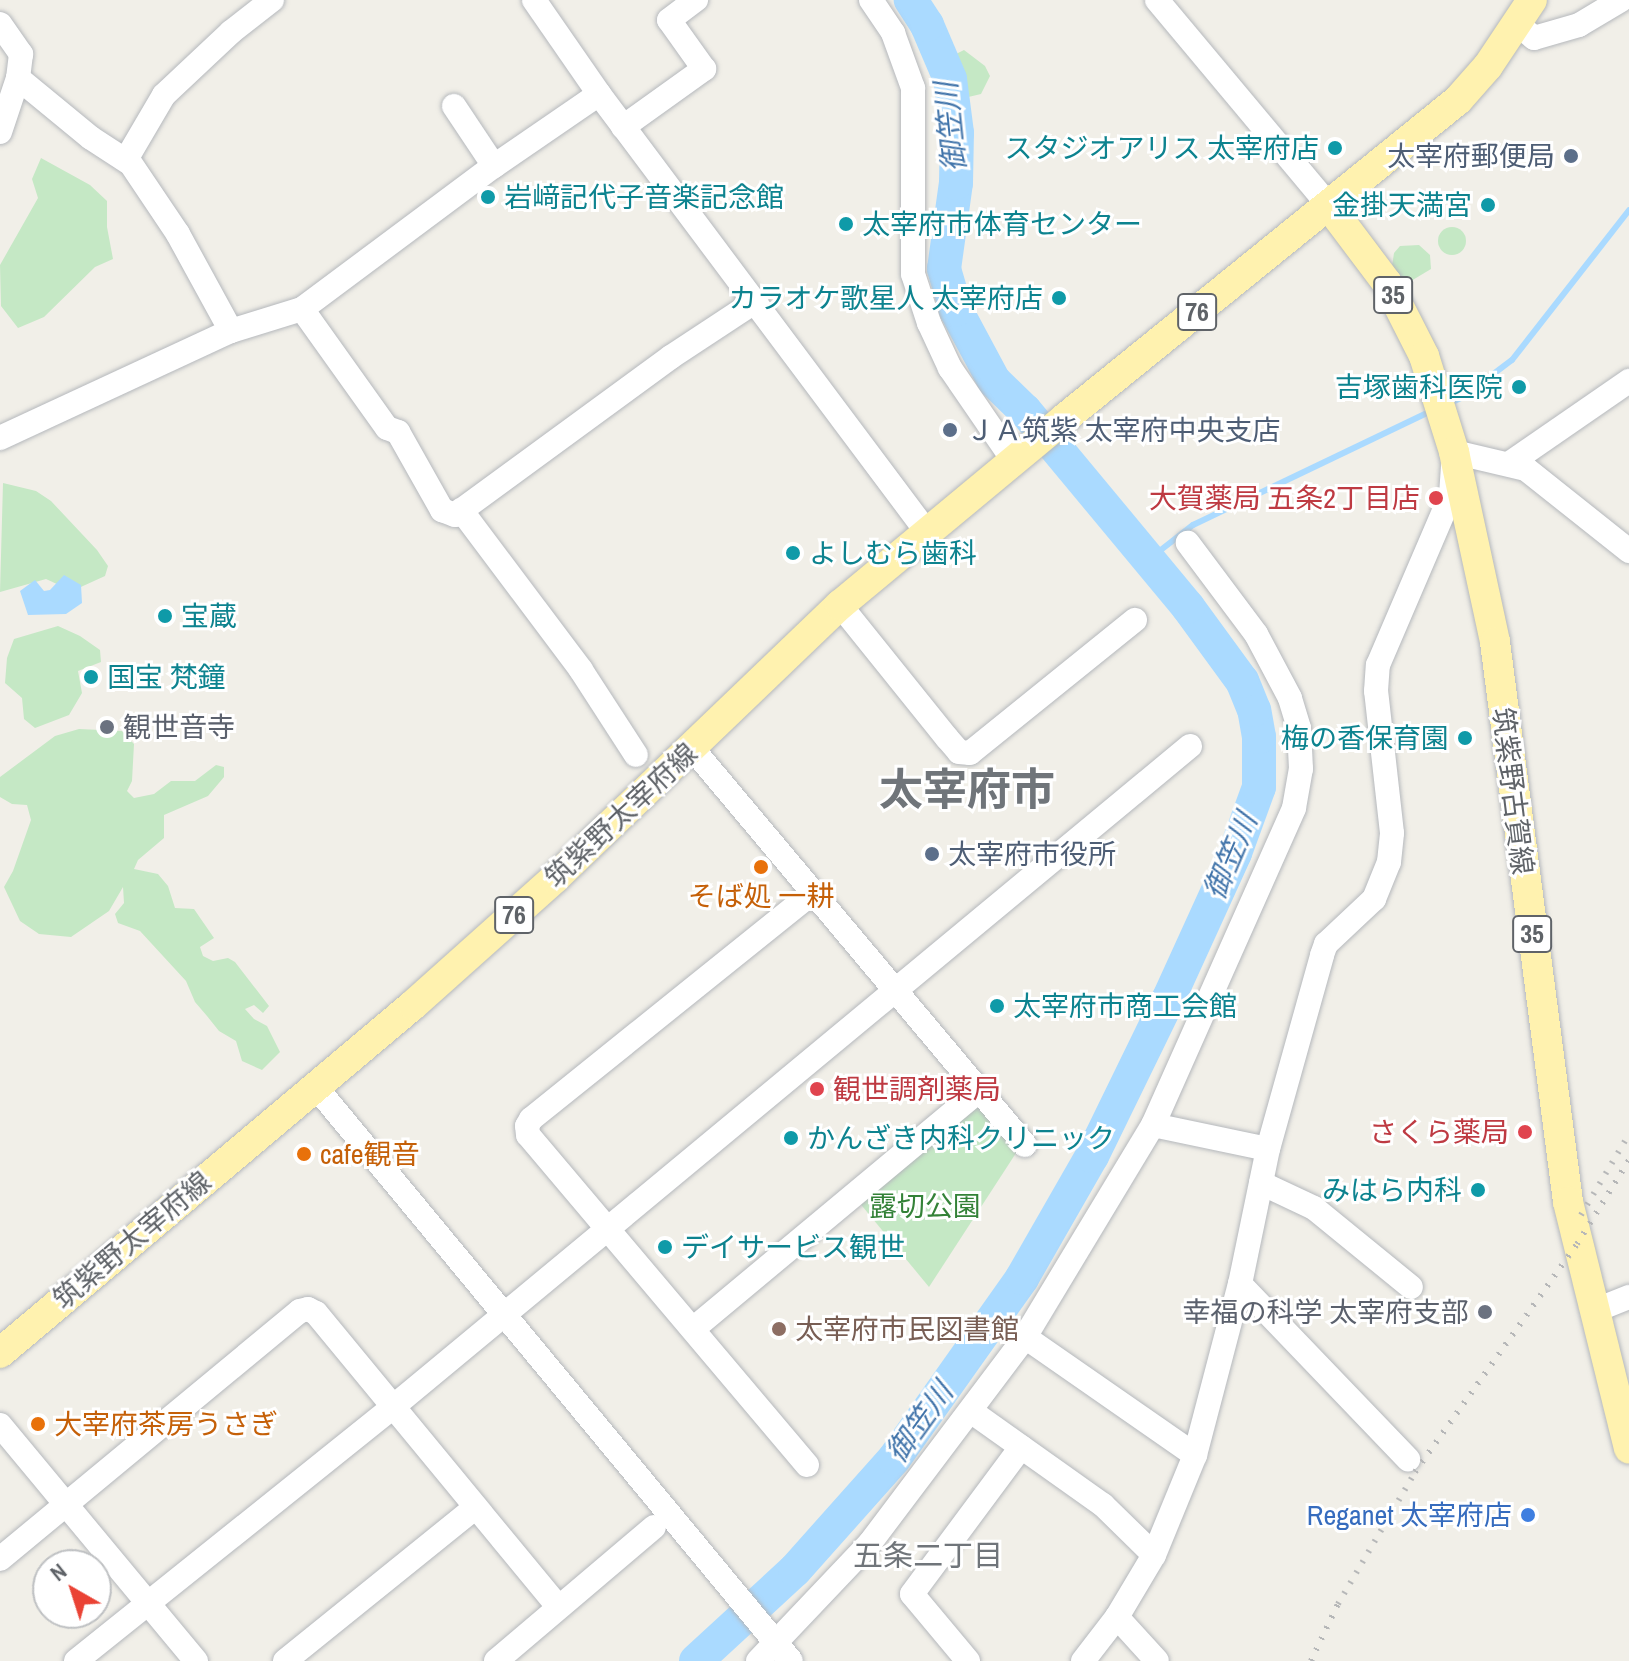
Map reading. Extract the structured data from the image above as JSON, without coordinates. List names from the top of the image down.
{
  "streets": {
    "main road": [
      "35",
      "76",
      "筑紫野古賀線",
      "筑紫野太宰府線"
    ]
  },
  "crossings": [
    ["76", "筑紫野古賀線"],
    ["76", "筑紫野太宰府線"]
  ],
  "districts": ["太宰府市", "五条二丁目"],
  "water": ["御笠川"],
  "parks": ["露切公園"],
  "places": [
    "スタジオアリス 太宰府店",
    "太宰府郵便局",
    "岩﨑記代子音楽記念館",
    "金掛天満宮",
    "太宰府市体育センター",
    "カラオケ歌星人 太宰府店",
    "吉塚歯科医院",
    "ＪＡ筑紫 太宰府中央支店",
    "大賀薬局 五条2丁目店",
    "よしむら歯科",
    "宝蔵",
    "国宝 梵鐘",
    "観世音寺",
    "梅の香保育園",
    "太宰府市役所",
    "そば処 一耕",
    "太宰府市商工会館",
    "観世調剤薬局",
    "さくら薬局",
    "かんざき内科クリニック",
    "cafe観音",
    "みはら内科",
    "デイサービス観世",
    "幸福の科学 太宰府支部",
    "太宰府市民図書館",
    "大宰府茶房うさぎ",
    "Reganet 太宰府店"
  ],
  "north": "top left"
}
